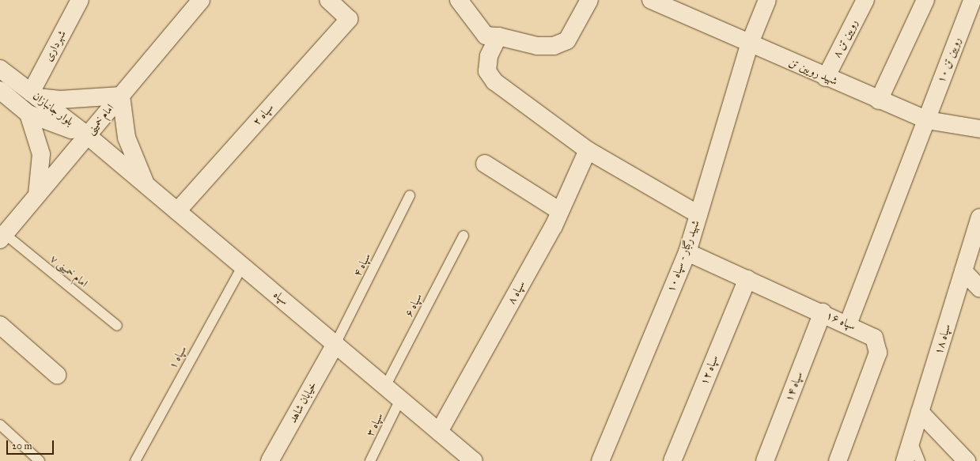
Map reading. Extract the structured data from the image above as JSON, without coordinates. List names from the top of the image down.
{
  "streets": {
    "street": [
      "رویین تن ۸",
      "شهرداری",
      "رویین تن ۱۰",
      "شهید رویین تن",
      "بلوار جانبازان",
      "سپاه ۲",
      "امام خمینی",
      "شهید رگبار - سپاه ۱۰",
      "سپاه ۸",
      "سپاه",
      "سپاه ۱۶",
      "سپاه ۱۸",
      "سپاه ۱۲",
      "سپاه ۱۴",
      "خیابان شاهد"
    ],
    "lane": [
      "سپاه ۴",
      "امام خمینی ۷",
      "سپاه ۶",
      "سپاه ۱",
      "سپاه ۳"
    ]
  },
  "crossings": [
    ["رویین تن ۸", "شهید رویین تن"],
    ["شهرداری", "بلوار جانبازان"],
    ["رویین تن ۱۰", "شهید رویین تن"],
    ["رویین تن ۱۰", "سپاه ۱۶"],
    ["شهید رویین تن", "شهید رگبار - سپاه ۱۰"],
    ["بلوار جانبازان", "امام خمینی"],
    ["بلوار جانبازان", "سپاه"],
    ["سپاه ۲", "سپاه"],
    ["امام خمینی", "امام خمینی ۷"],
    ["امام خمینی", "سپاه"],
    ["شهید رگبار - سپاه ۱۰", "سپاه ۱۶"],
    ["سپاه ۴", "سپاه"],
    ["سپاه ۴", "خیابان شاهد"],
    ["سپاه ۸", "سپاه"],
    ["سپاه", "سپاه ۶"],
    ["سپاه", "سپاه ۱"],
    ["سپاه", "خیابان شاهد"],
    ["سپاه", "سپاه ۳"],
    ["سپاه ۱۶", "سپاه ۱۲"],
    ["سپاه ۱۶", "سپاه ۱۴"]
  ],
  "scale_bar": "20 m"
}
